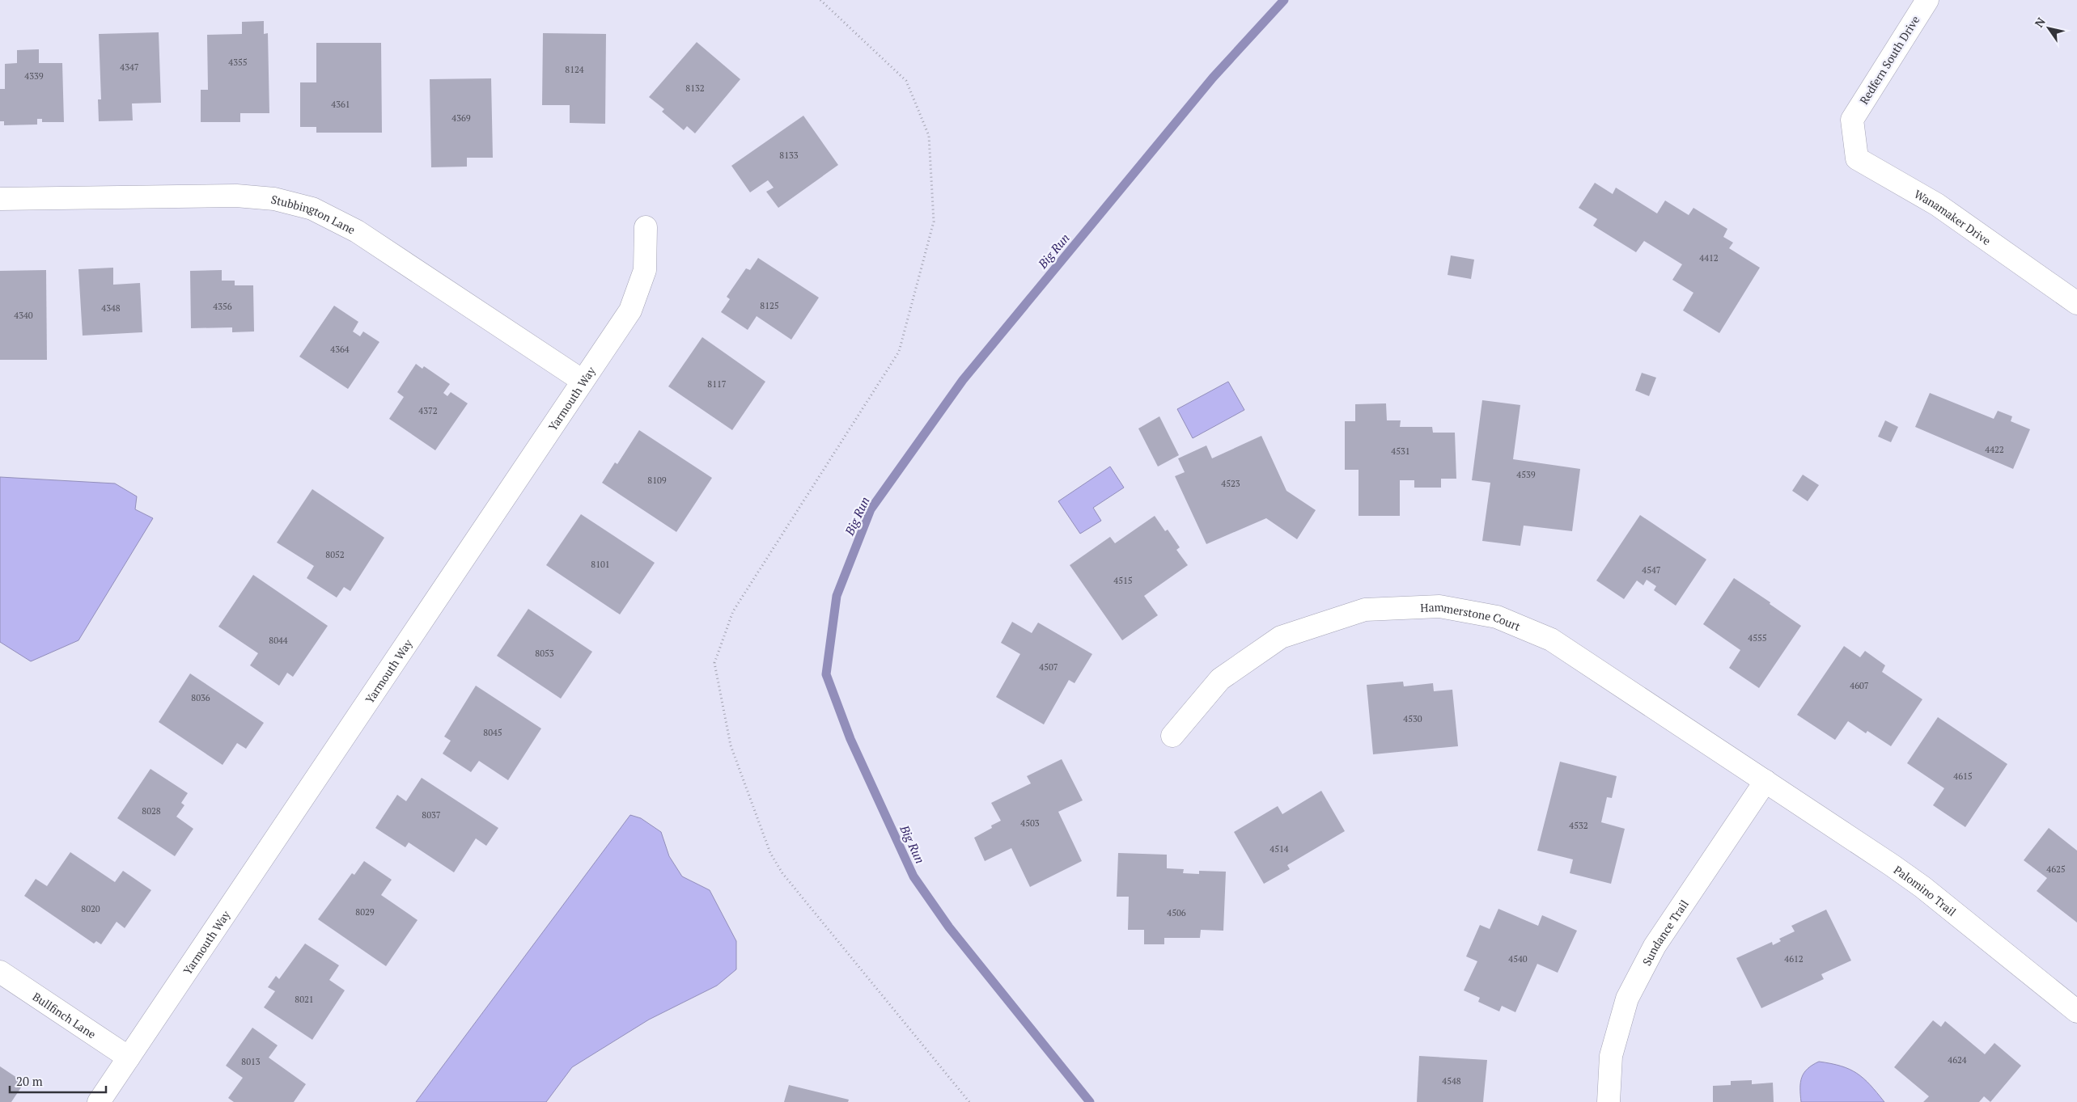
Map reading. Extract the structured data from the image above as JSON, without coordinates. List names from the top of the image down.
{
  "streets": {
    "street": [
      "Redfern South Drive",
      "Stubbington Lane",
      "Wanamaker Drive",
      "Yarmouth Way",
      "Hammerstone Court",
      "Palomino Trail",
      "Sundance Trail",
      "Bullfinch Lane"
    ]
  },
  "crossings": [
    ["Redfern South Drive", "Wanamaker Drive"],
    ["Stubbington Lane", "Yarmouth Way"],
    ["Yarmouth Way", "Bullfinch Lane"],
    ["Hammerstone Court", "Palomino Trail"],
    ["Hammerstone Court", "Sundance Trail"],
    ["Palomino Trail", "Sundance Trail"]
  ],
  "water": ["Big Run"],
  "house_numbers": [
    "4355",
    "4347",
    "8124",
    "4339",
    "8132",
    "4361",
    "4369",
    "8133",
    "4412",
    "8125",
    "4356",
    "4348",
    "4340",
    "4364",
    "8117",
    "4372",
    "4422",
    "4531",
    "4539",
    "8109",
    "4523",
    "8052",
    "8101",
    "4547",
    "4515",
    "4555",
    "8044",
    "8053",
    "4507",
    "4607",
    "8036",
    "4530",
    "8045",
    "4615",
    "8028",
    "8037",
    "4503",
    "4532",
    "4514",
    "4625",
    "8020",
    "8029",
    "4506",
    "4540",
    "4612",
    "8021",
    "4624",
    "8013",
    "4548"
  ],
  "scale_bar": "20 m",
  "north": "top left"
}
